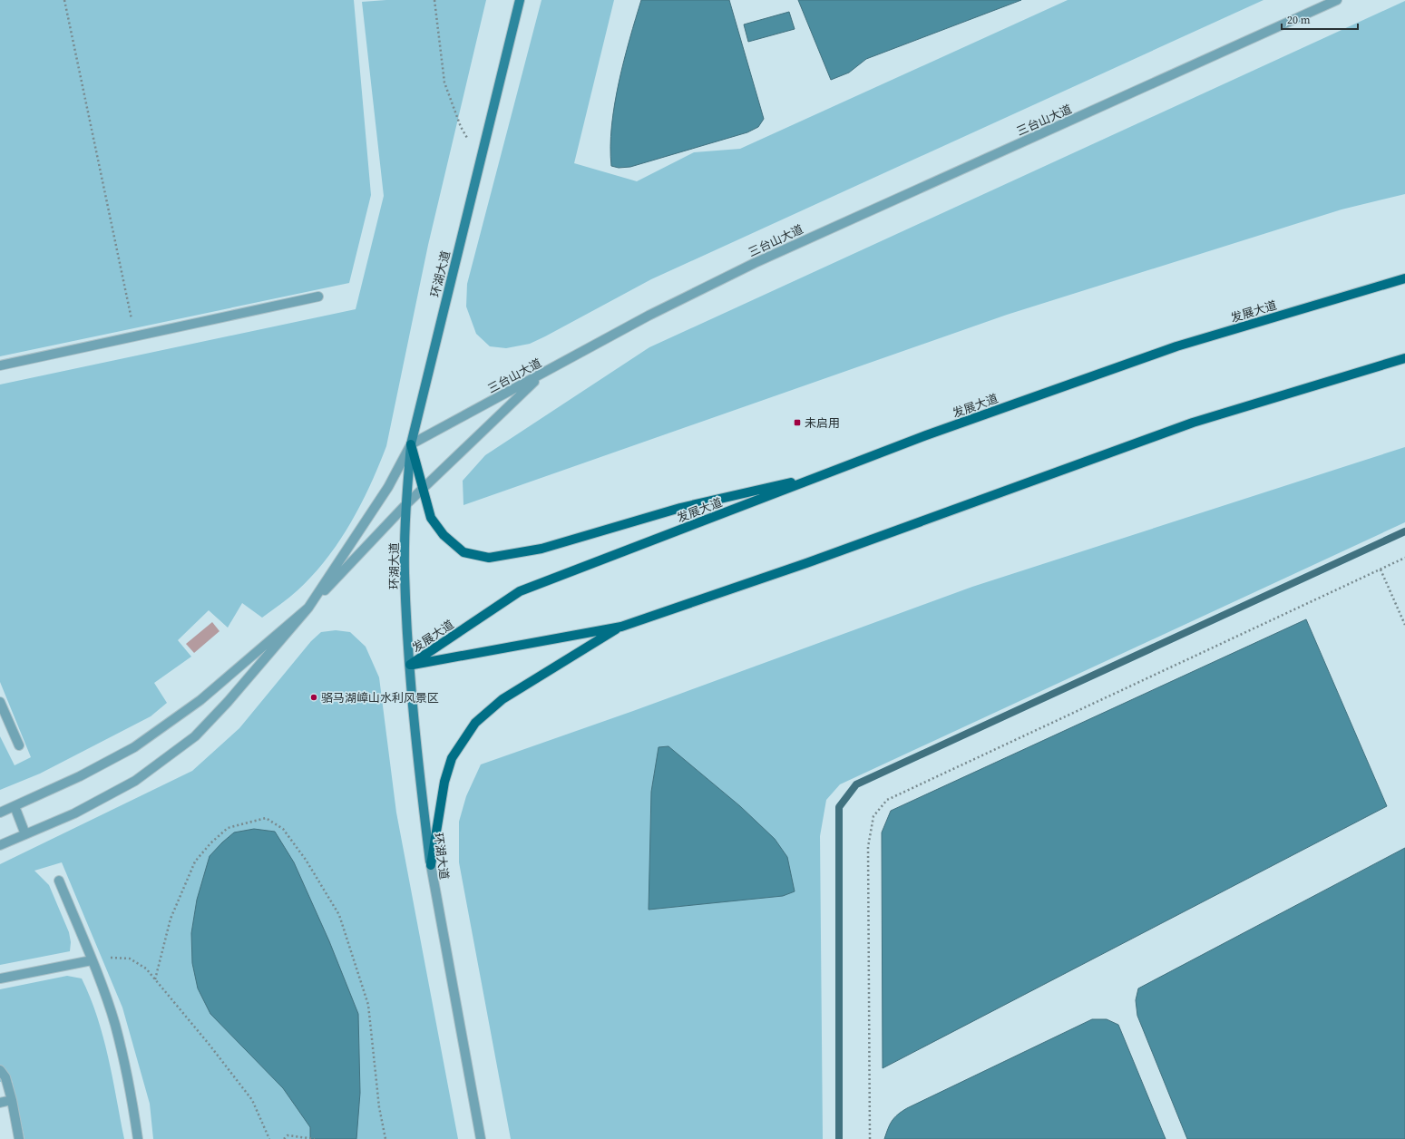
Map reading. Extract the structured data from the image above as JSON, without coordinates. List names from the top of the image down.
{
  "streets": {
    "main road": ["环湖大道", "发展大道"],
    "street": ["三台山大道"]
  },
  "crossings": [
    ["三台山大道", "环湖大道"],
    ["环湖大道", "发展大道"]
  ],
  "places": {
    "transit": ["未启用"],
    "other": ["骆马湖嶂山水利风景区"]
  },
  "scale_bar": "20 m"
}
